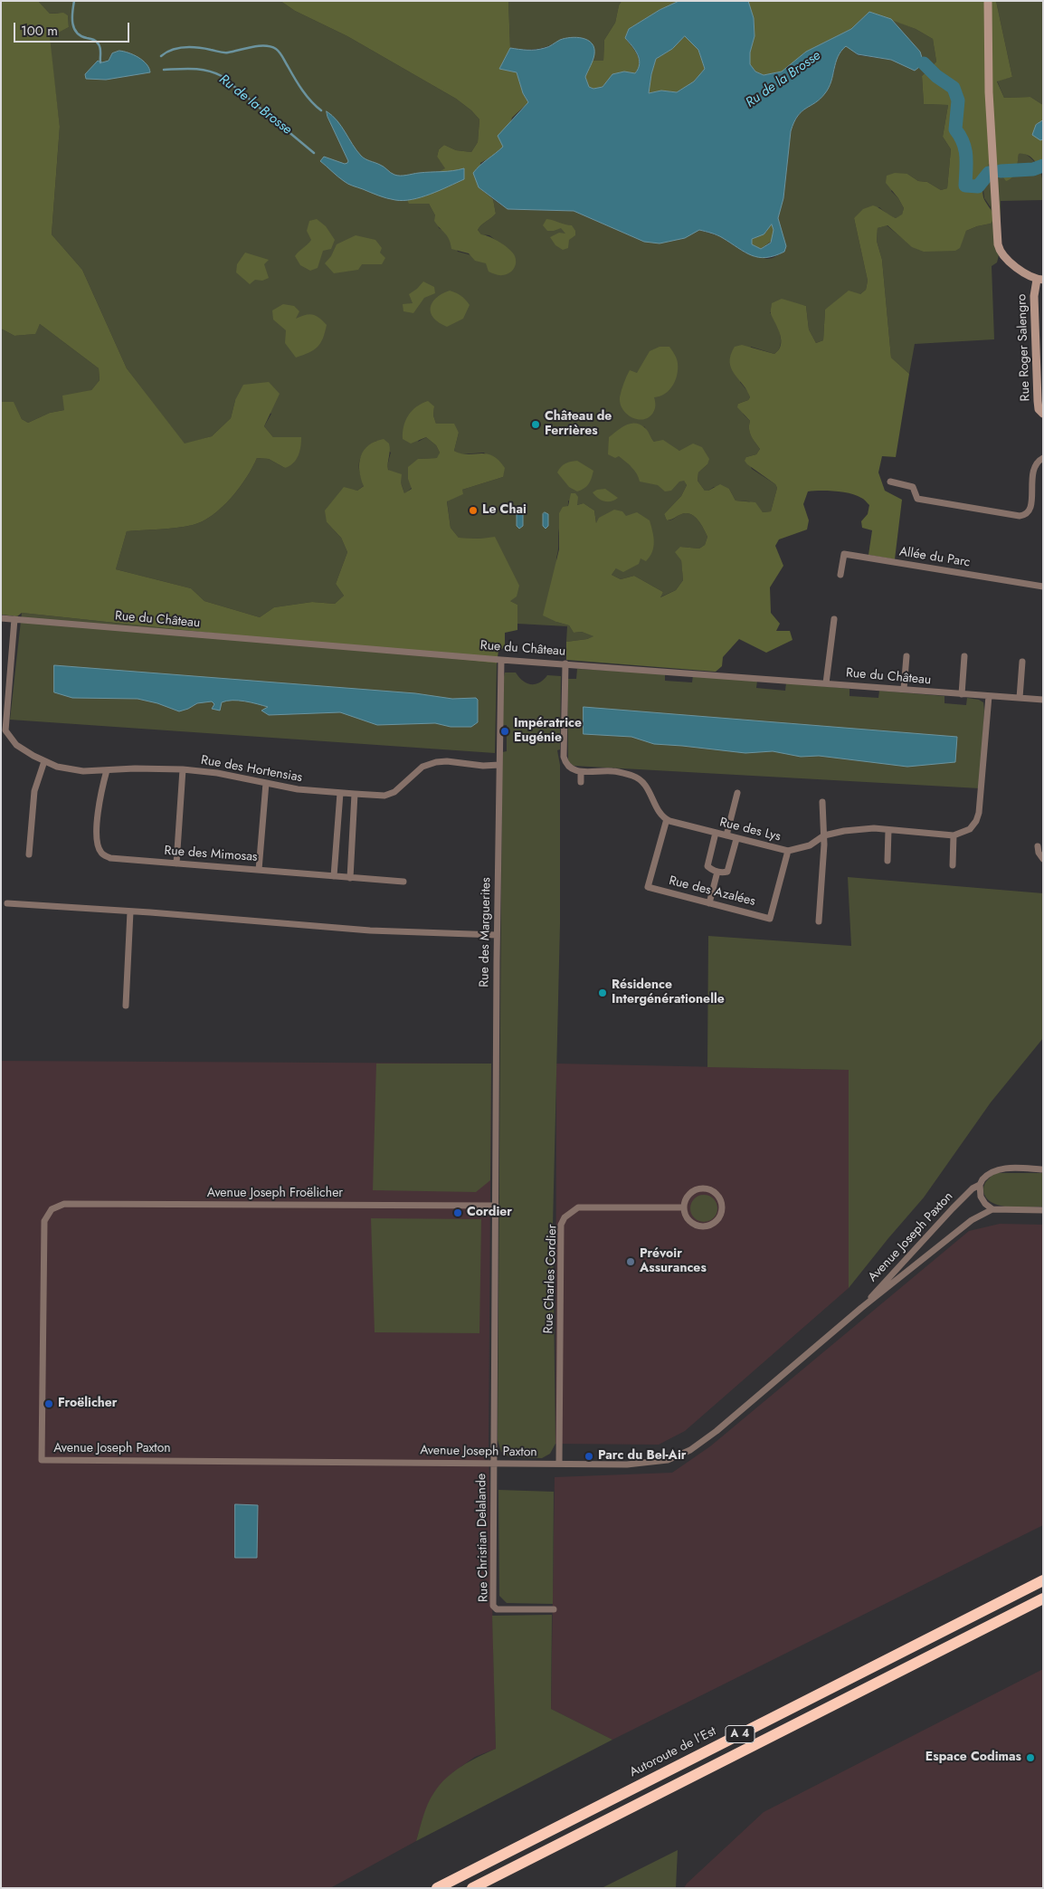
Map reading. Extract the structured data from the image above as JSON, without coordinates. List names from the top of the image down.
{
  "streets": {
    "highway": ["A 4", "Autoroute de l’Est"],
    "main road": ["Rue Roger Salengro"],
    "street": [
      "Allée du Parc",
      "Rue du Château",
      "Rue des Hortensias",
      "Rue des Lys",
      "Rue des Mimosas",
      "Rue des Azalées",
      "Rue des Marguerites",
      "Avenue Joseph Froëlicher",
      "Avenue Joseph Paxton",
      "Rue Charles Cordier",
      "Rue Christian Delalande"
    ]
  },
  "crossings": [
    ["Rue du Château", "Rue des Hortensias"],
    ["Rue du Château", "Rue des Marguerites"],
    ["Rue des Hortensias", "Rue des Mimosas"],
    ["Rue des Hortensias", "Rue des Marguerites"],
    ["Rue des Lys", "Rue des Azalées"],
    ["Rue des Marguerites", "Avenue Joseph Froëlicher"],
    ["Avenue Joseph Froëlicher", "Avenue Joseph Paxton"],
    ["Avenue Joseph Paxton", "Rue Charles Cordier"],
    ["Avenue Joseph Paxton", "Rue Christian Delalande"]
  ],
  "water": ["Ru de la Brosse"],
  "places": [
    "Château de Ferrières",
    "Le Chai",
    "Impératrice Eugénie",
    "Résidence Intergénérationelle",
    "Cordier",
    "Prévoir Assurances",
    "Froëlicher",
    "Parc du Bel-Air",
    "Espace Codimas"
  ],
  "scale_bar": "100 m"
}
